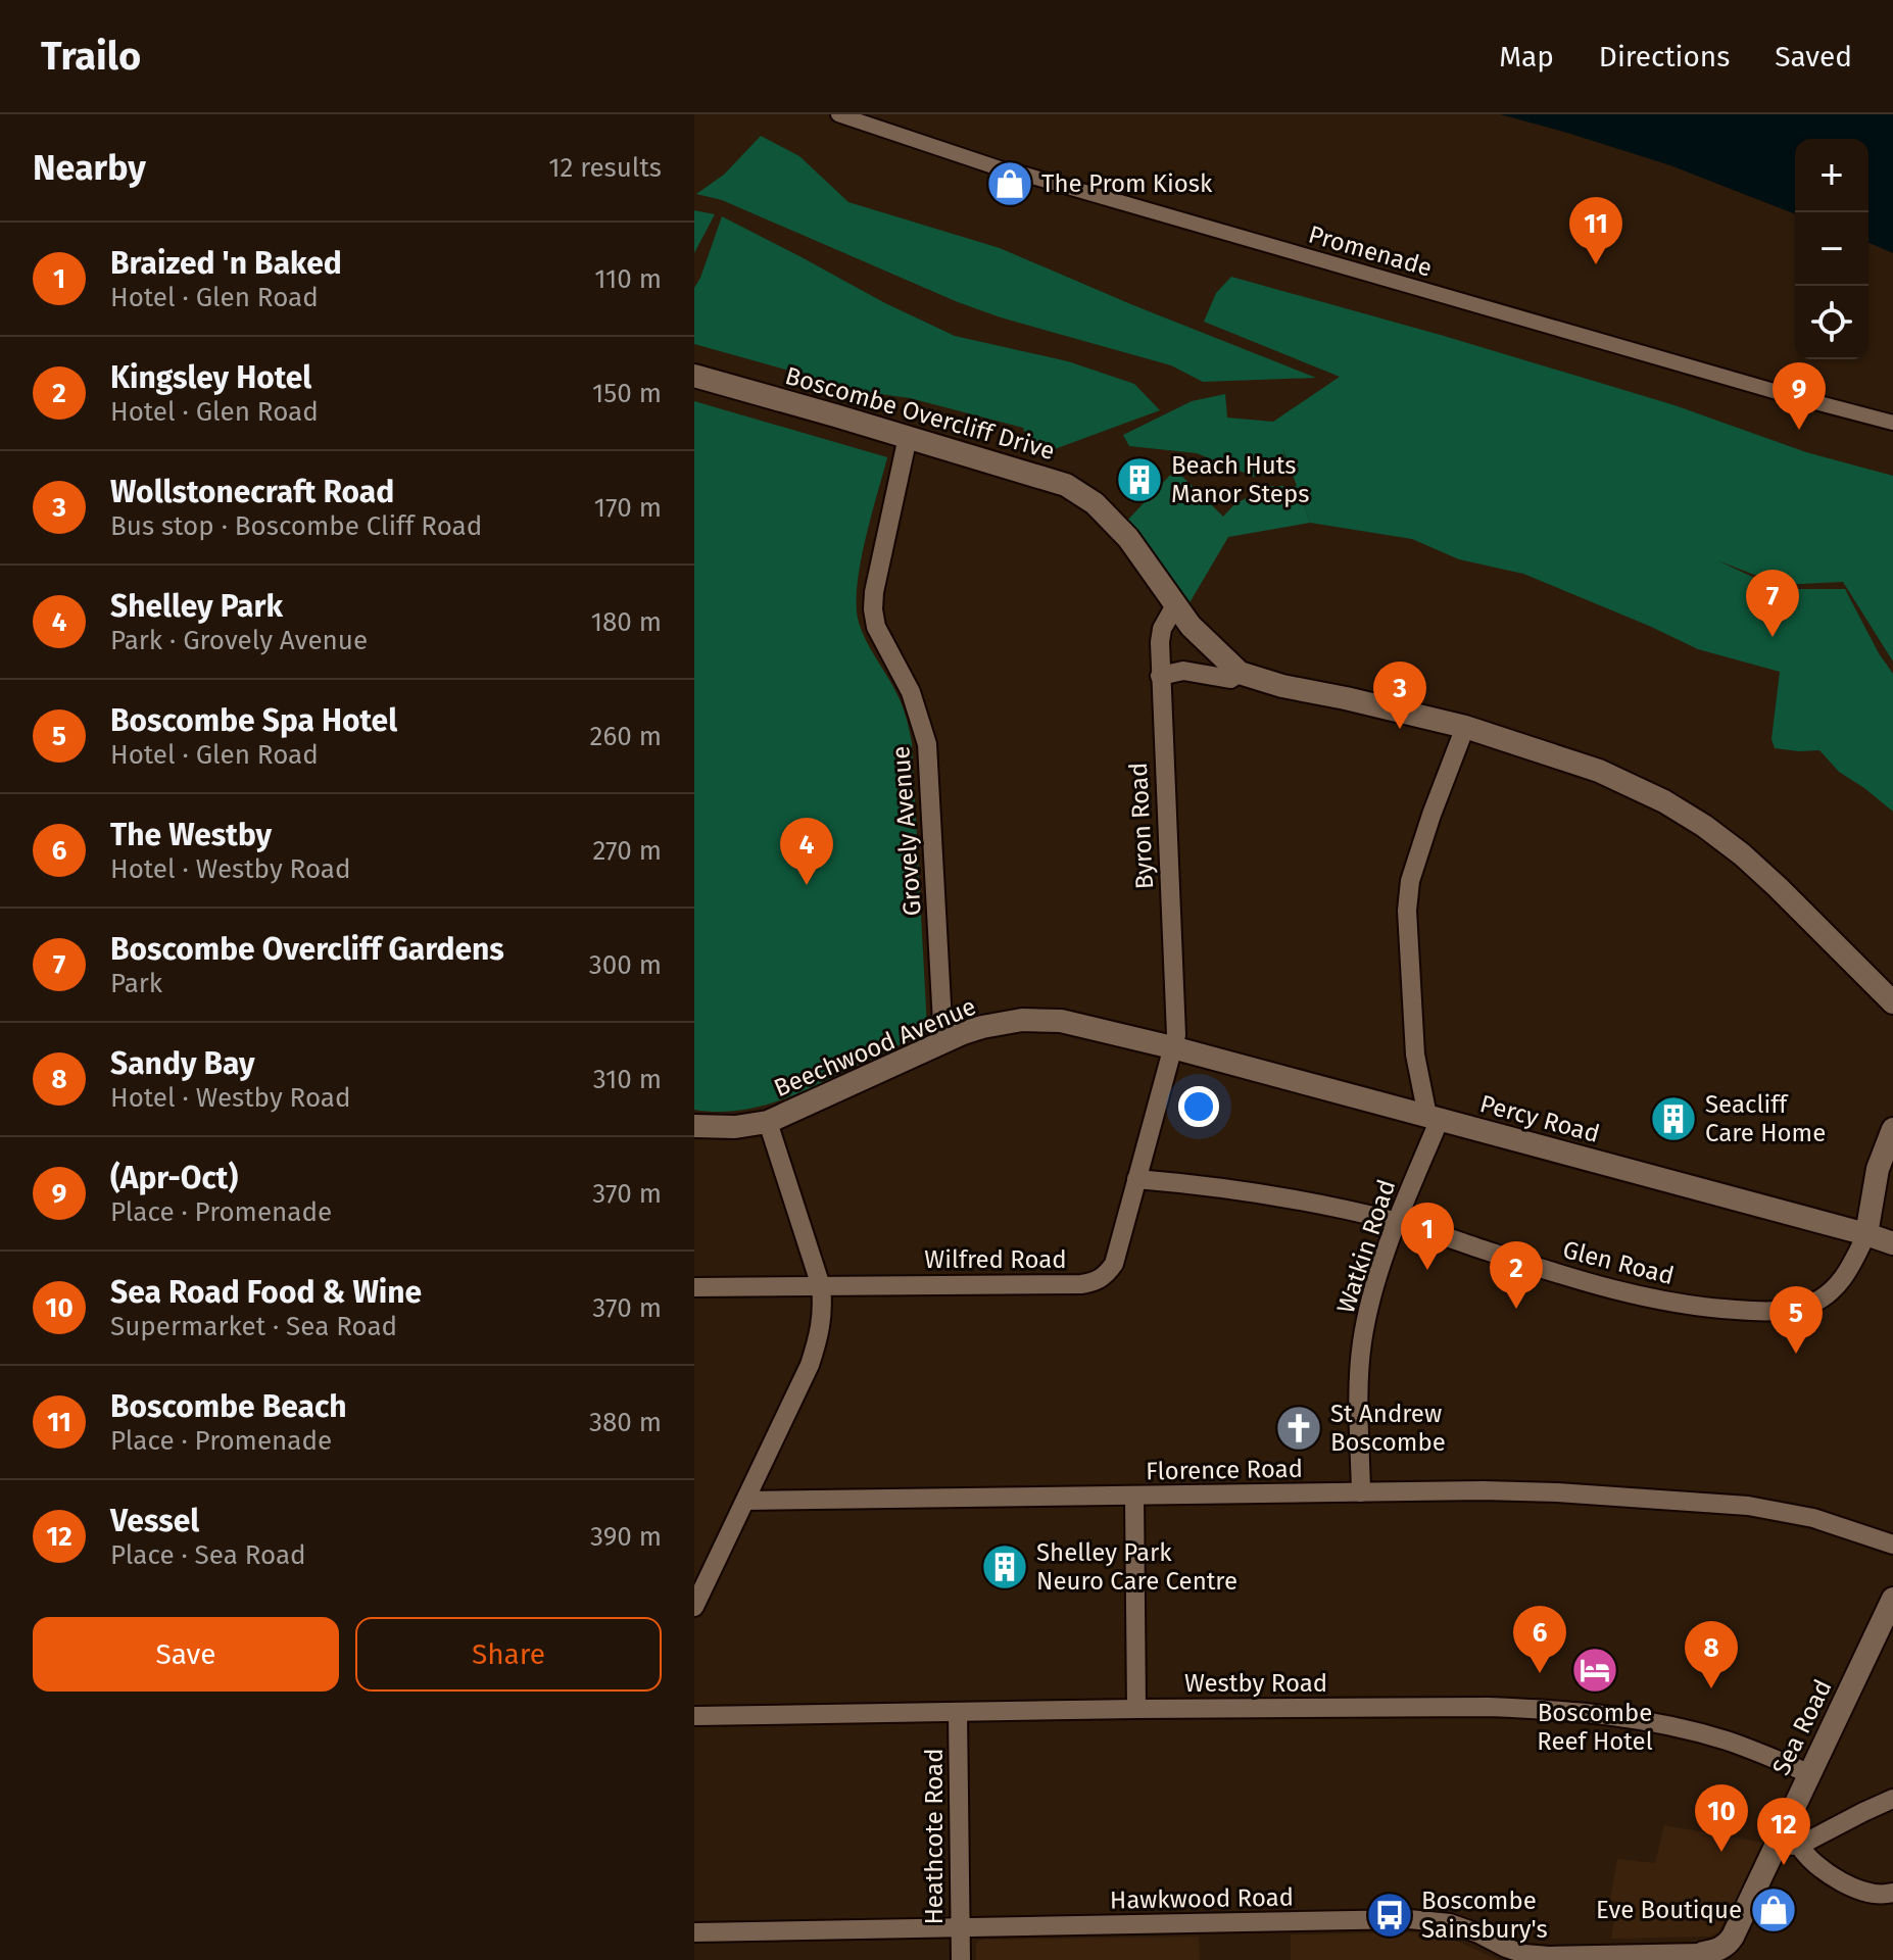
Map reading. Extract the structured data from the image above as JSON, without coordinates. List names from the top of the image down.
{
  "streets": {
    "street": [
      "Promenade",
      "Boscombe Overcliff Drive",
      "Byron Road",
      "Grovely Avenue",
      "Beechwood Avenue",
      "Percy Road",
      "Watkin Road",
      "Wilfred Road",
      "Glen Road",
      "Florence Road",
      "Westby Road",
      "Sea Road",
      "Heathcote Road",
      "Hawkwood Road"
    ]
  },
  "crossings": [
    ["Boscombe Overcliff Drive", "Byron Road"],
    ["Boscombe Overcliff Drive", "Grovely Avenue"],
    ["Byron Road", "Beechwood Avenue"],
    ["Byron Road", "Percy Road"],
    ["Byron Road", "Wilfred Road"],
    ["Grovely Avenue", "Beechwood Avenue"],
    ["Beechwood Avenue", "Percy Road"],
    ["Beechwood Avenue", "Wilfred Road"],
    ["Percy Road", "Watkin Road"],
    ["Percy Road", "Wilfred Road"],
    ["Percy Road", "Glen Road"],
    ["Watkin Road", "Glen Road"],
    ["Watkin Road", "Florence Road"],
    ["Wilfred Road", "Glen Road"],
    ["Westby Road", "Sea Road"],
    ["Westby Road", "Heathcote Road"],
    ["Sea Road", "Hawkwood Road"],
    ["Heathcote Road", "Hawkwood Road"]
  ],
  "places": {
    "shop": ["The Prom Kiosk", "Eve Boutique"],
    "building": ["Beach Huts Manor Steps", "Seacliff Care Home", "Shelley Park Neuro Care Centre"],
    "church": ["St Andrew Boscombe"],
    "hotel": ["Boscombe Reef Hotel"],
    "bus stop": ["Boscombe Sainsbury's"]
  },
  "page": {
    "header": "Trailo",
    "nav": ["Map", "Directions", "Saved"],
    "heading": ["Nearby", "12 results"],
    "map_buttons": ["+", "−"],
    "pins": [
      "11",
      "9",
      "7",
      "3",
      "4",
      "1",
      "2",
      "5",
      "6",
      "8",
      "10",
      "12"
    ],
    "list": [
      {
        "mark": "1",
        "name": "Braized 'n Baked",
        "note": "Hotel · Glen Road",
        "value": "110 m"
      },
      {
        "mark": "2",
        "name": "Kingsley Hotel",
        "note": "Hotel · Glen Road",
        "value": "150 m"
      },
      {
        "mark": "3",
        "name": "Wollstonecraft Road",
        "note": "Bus stop · Boscombe Cliff Road",
        "value": "170 m"
      },
      {
        "mark": "4",
        "name": "Shelley Park",
        "note": "Park · Grovely Avenue",
        "value": "180 m"
      },
      {
        "mark": "5",
        "name": "Boscombe Spa Hotel",
        "note": "Hotel · Glen Road",
        "value": "260 m"
      },
      {
        "mark": "6",
        "name": "The Westby",
        "note": "Hotel · Westby Road",
        "value": "270 m"
      },
      {
        "mark": "7",
        "name": "Boscombe Overcliff Gardens",
        "note": "Park",
        "value": "300 m"
      },
      {
        "mark": "8",
        "name": "Sandy Bay",
        "note": "Hotel · Westby Road",
        "value": "310 m"
      },
      {
        "mark": "9",
        "name": "(Apr-Oct)",
        "note": "Place · Promenade",
        "value": "370 m"
      },
      {
        "mark": "10",
        "name": "Sea Road Food & Wine",
        "note": "Supermarket · Sea Road",
        "value": "370 m"
      },
      {
        "mark": "11",
        "name": "Boscombe Beach",
        "note": "Place · Promenade",
        "value": "380 m"
      },
      {
        "mark": "12",
        "name": "Vessel",
        "note": "Place · Sea Road",
        "value": "390 m"
      }
    ],
    "buttons": ["Save", "Share"]
  }
}
